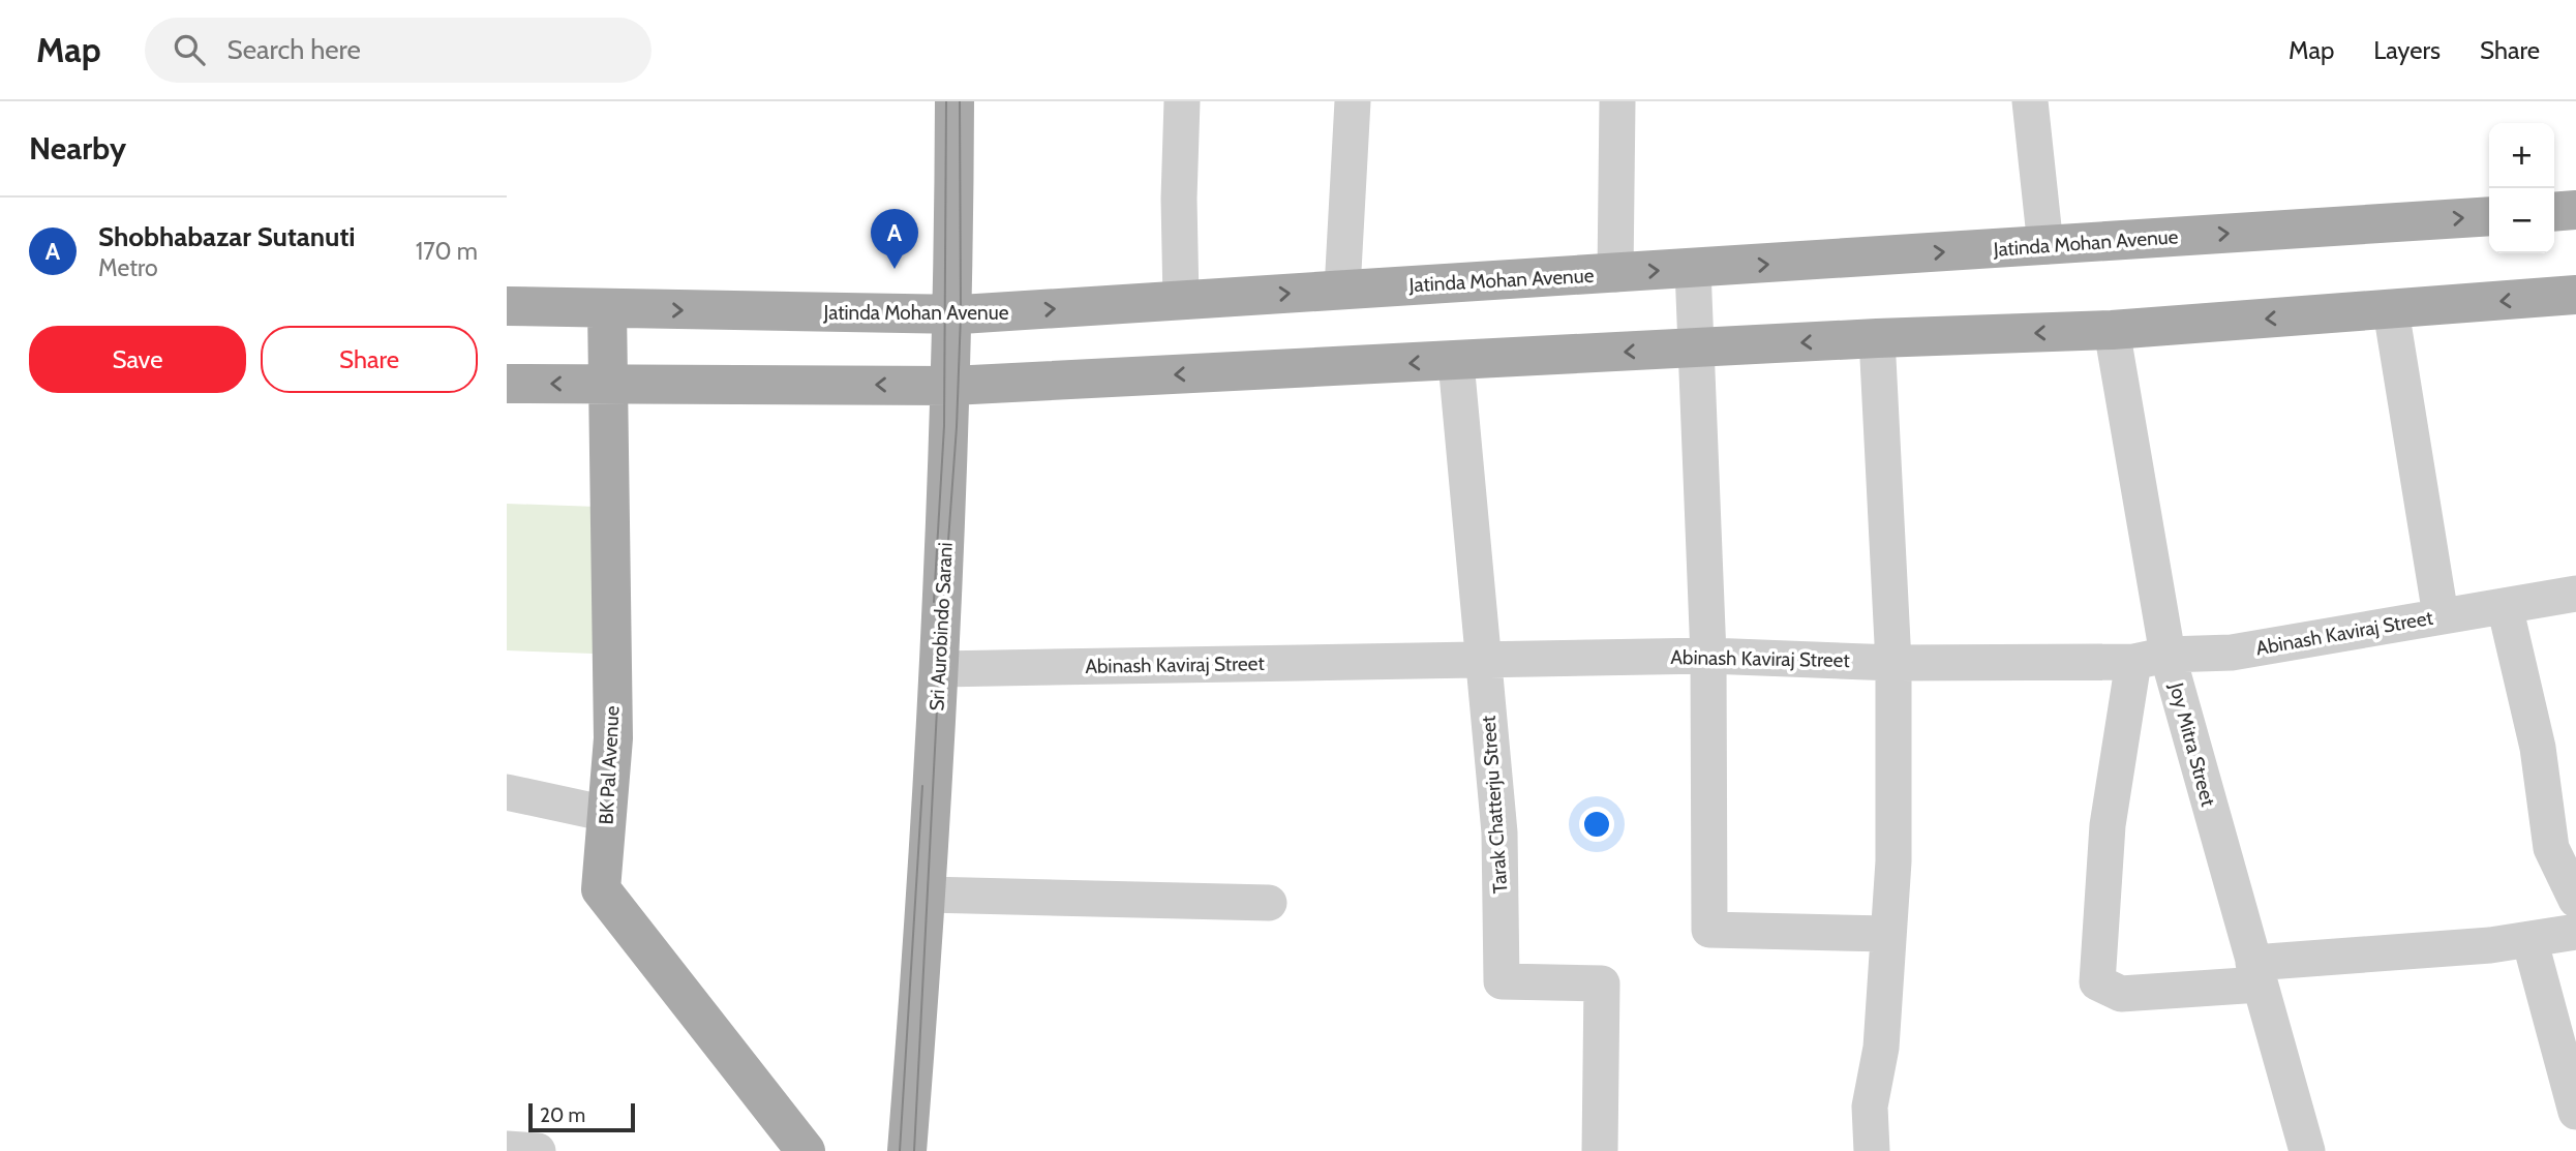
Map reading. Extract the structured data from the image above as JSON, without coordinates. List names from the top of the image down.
{
  "streets": {
    "main road": ["Jatinda Mohan Avenue", "Sri Aurobindo Sarani", "BK Pal Avenue"],
    "street": ["Abinash Kaviraj Street", "Joy Mitra Street", "Tarak Chatterju Street"]
  },
  "crossings": [
    ["Jatinda Mohan Avenue", "Sri Aurobindo Sarani"],
    ["Jatinda Mohan Avenue", "BK Pal Avenue"],
    ["Sri Aurobindo Sarani", "Abinash Kaviraj Street"],
    ["Abinash Kaviraj Street", "Joy Mitra Street"],
    ["Abinash Kaviraj Street", "Tarak Chatterju Street"]
  ],
  "scale_bar": "20 m",
  "page": {
    "header": "Map",
    "search": "Search here",
    "nav": ["Map", "Layers", "Share"],
    "heading": "Nearby",
    "map_buttons": ["+", "−"],
    "list": [
      {
        "mark": "A",
        "name": "Shobhabazar Sutanuti",
        "note": "Metro",
        "value": "170 m"
      }
    ],
    "pins": "A",
    "buttons": ["Save", "Share"],
    "scale": "20 m"
  }
}
